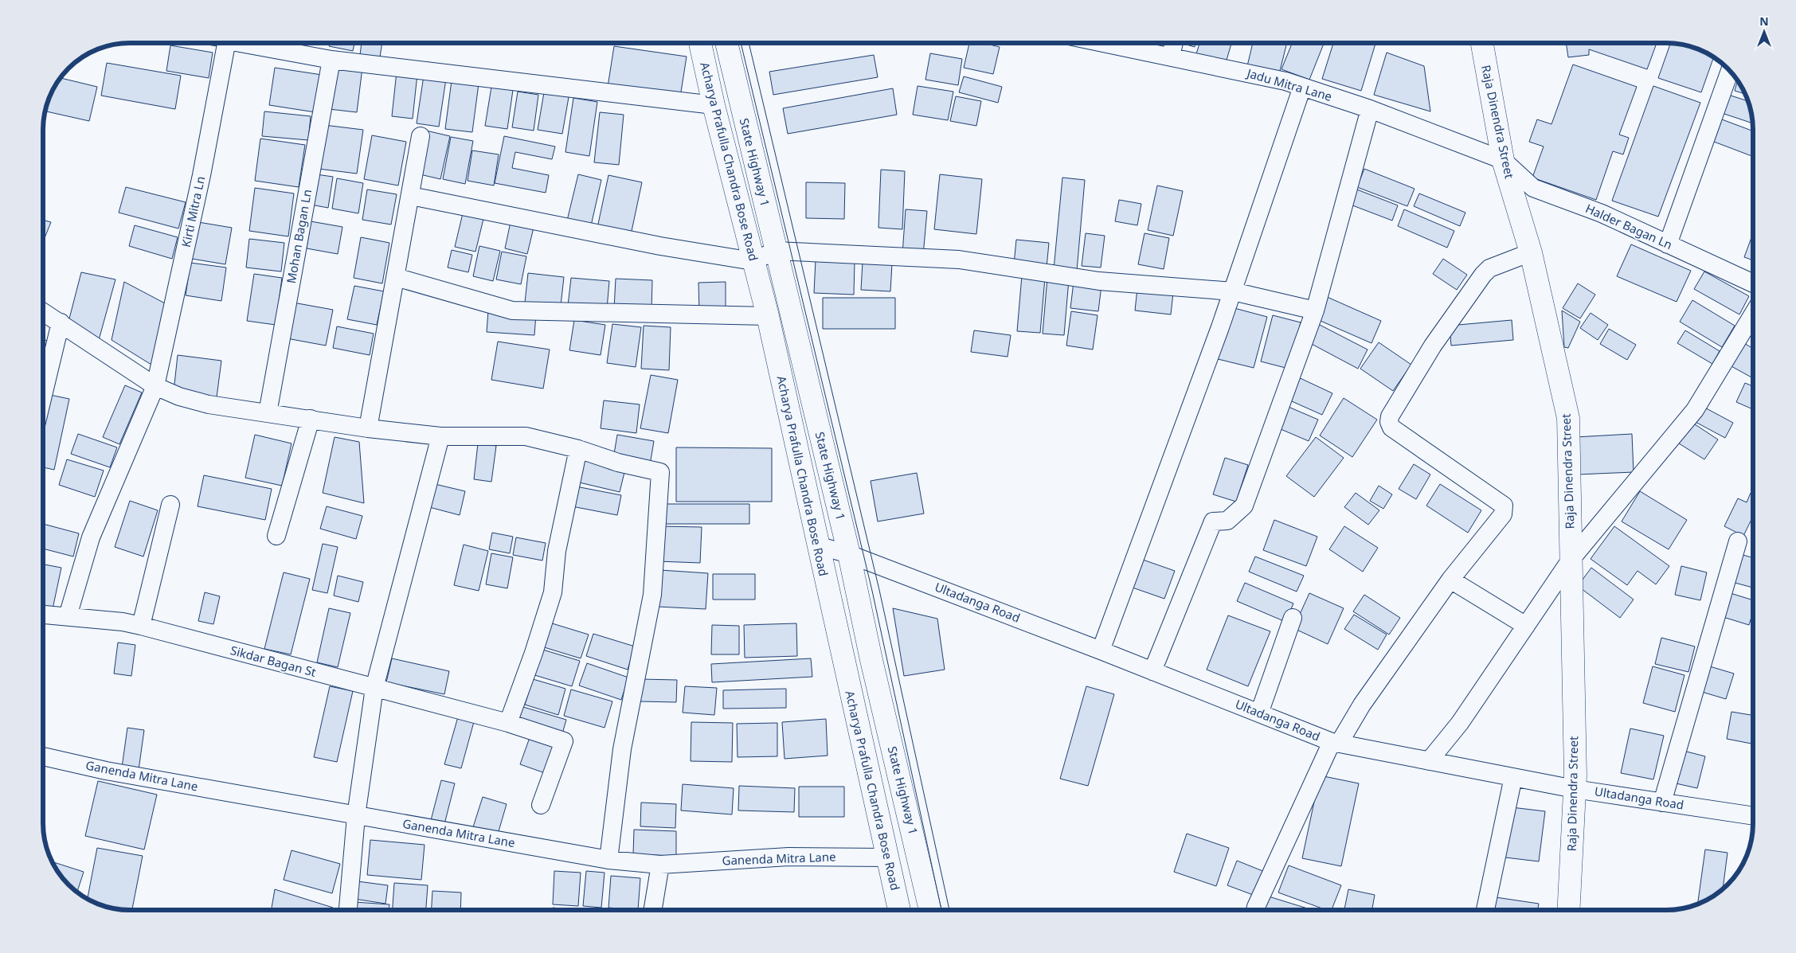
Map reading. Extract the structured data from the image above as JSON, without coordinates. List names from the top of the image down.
{
  "streets": {
    "main road": ["Raja Dinendra Street", "Acharya Prafulla Chandra Bose Road", "State Highway 1"],
    "street": [
      "Jadu Mitra Lane",
      "Kirti Mitra Ln",
      "Halder Bagan Ln",
      "Mohan Bagan Ln",
      "Ultadanga Road",
      "Sikdar Bagan St",
      "Ganenda Mitra Lane"
    ]
  },
  "crossings": [
    ["Jadu Mitra Lane", "Raja Dinendra Street"],
    ["Jadu Mitra Lane", "Halder Bagan Ln"],
    ["Raja Dinendra Street", "Halder Bagan Ln"],
    ["Raja Dinendra Street", "Ultadanga Road"],
    ["Acharya Prafulla Chandra Bose Road", "Ultadanga Road"],
    ["Acharya Prafulla Chandra Bose Road", "Ganenda Mitra Lane"],
    ["State Highway 1", "Ultadanga Road"],
    ["Kirti Mitra Ln", "Sikdar Bagan St"]
  ],
  "north": "top"
}
